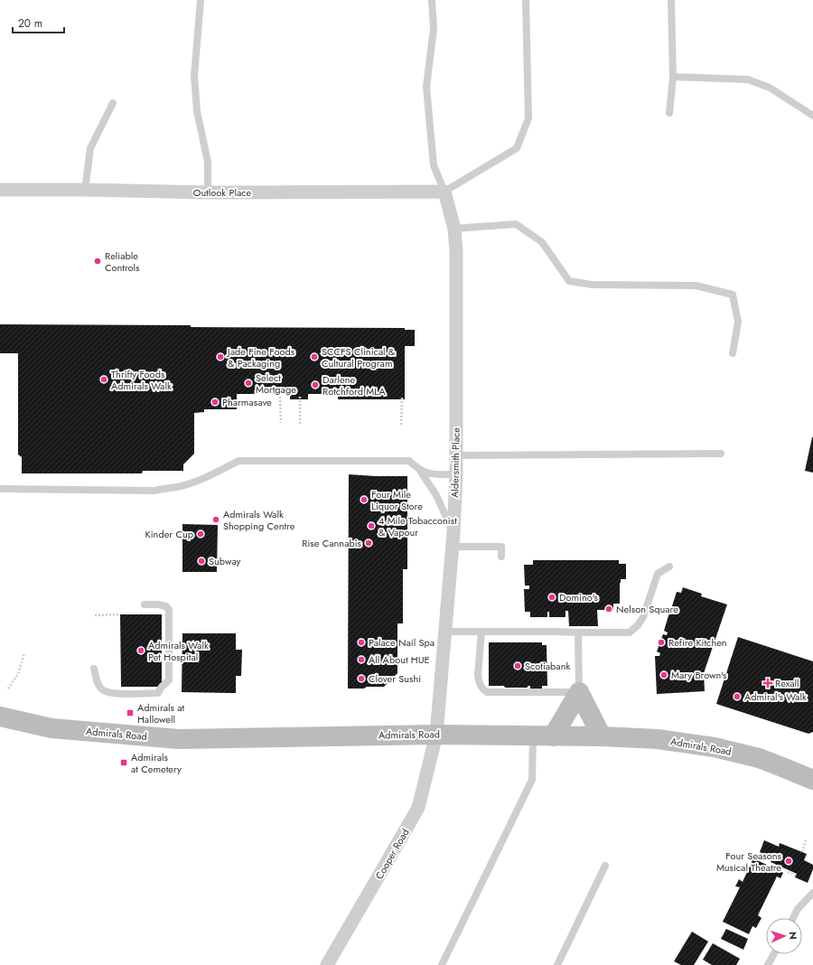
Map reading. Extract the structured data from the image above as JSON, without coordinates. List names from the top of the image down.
{
  "streets": {
    "main road": ["Admirals Road"],
    "street": ["Outlook Place", "Aldersmith Place", "Cooper Road"]
  },
  "crossings": [
    ["Outlook Place", "Aldersmith Place"],
    ["Aldersmith Place", "Admirals Road"],
    ["Aldersmith Place", "Cooper Road"],
    ["Admirals Road", "Cooper Road"]
  ],
  "places": {
    "other": [
      "Reliable Controls",
      "Jade Fine Foods & Packaging",
      "SCCFS Clinical & Cultural Program",
      "Thrifty Foods Admirals Walk",
      "Select Mortgage",
      "Darlene Rotchford MLA",
      "Pharmasave",
      "Four Mile Liquor Store",
      "Admirals Walk Shopping Centre",
      "4 Mile Tobacconist & Vapour",
      "Kinder Cup",
      "Rise Cannabis",
      "Subway",
      "Domino's",
      "Nelson Square",
      "Palace Nail Spa",
      "Refire Kitchen",
      "Admirals Walk Pet Hospital",
      "All About HUE",
      "Scotiabank",
      "Mary Brown's",
      "Clover Sushi",
      "Admiral's Walk",
      "Four Seasons Musical Theatre"
    ],
    "health": ["Rexall"],
    "transit": ["Admirals at Hallowell", "Admirals at Cemetery"]
  },
  "scale_bar": "20 m",
  "north": "right"
}
